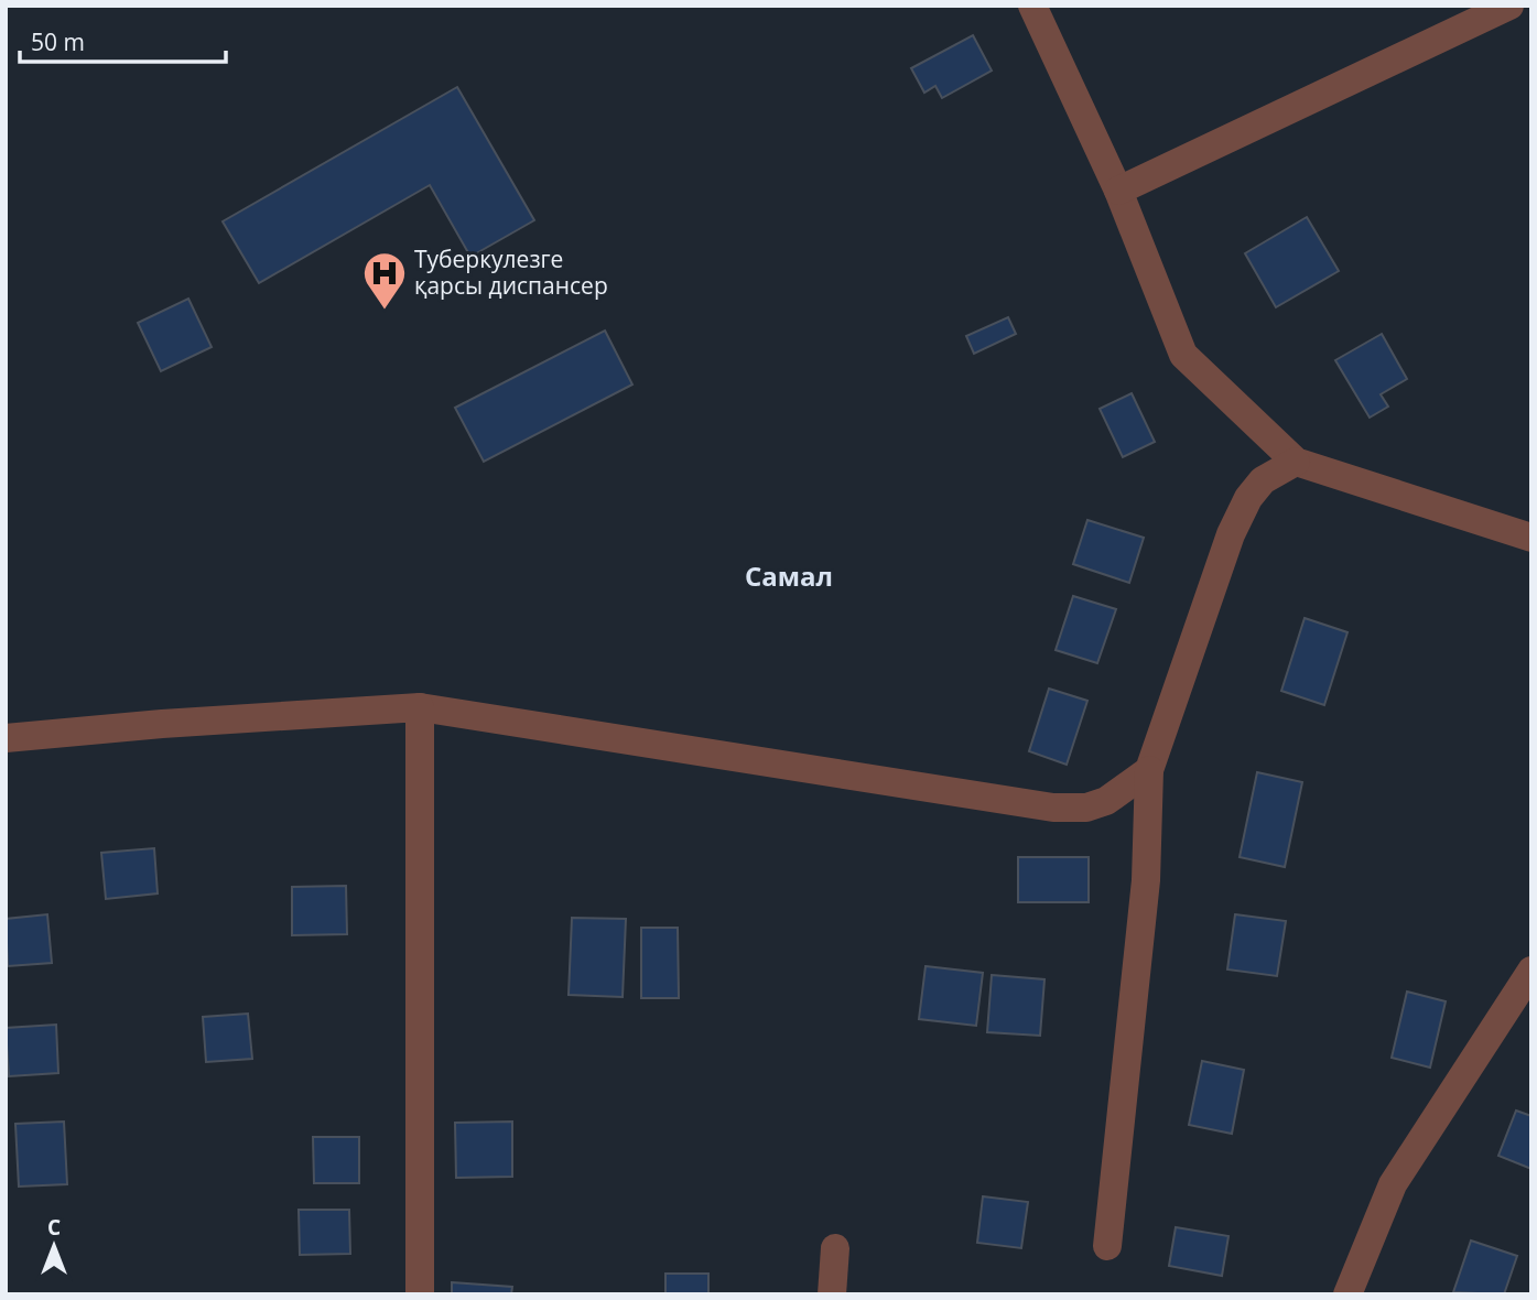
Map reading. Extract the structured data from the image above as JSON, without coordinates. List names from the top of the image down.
{
  "districts": ["Самал"],
  "places": {
    "hospital": ["Туберкулезге қарсы диспансер"]
  },
  "scale_bar": "50 m",
  "north": "top"
}
